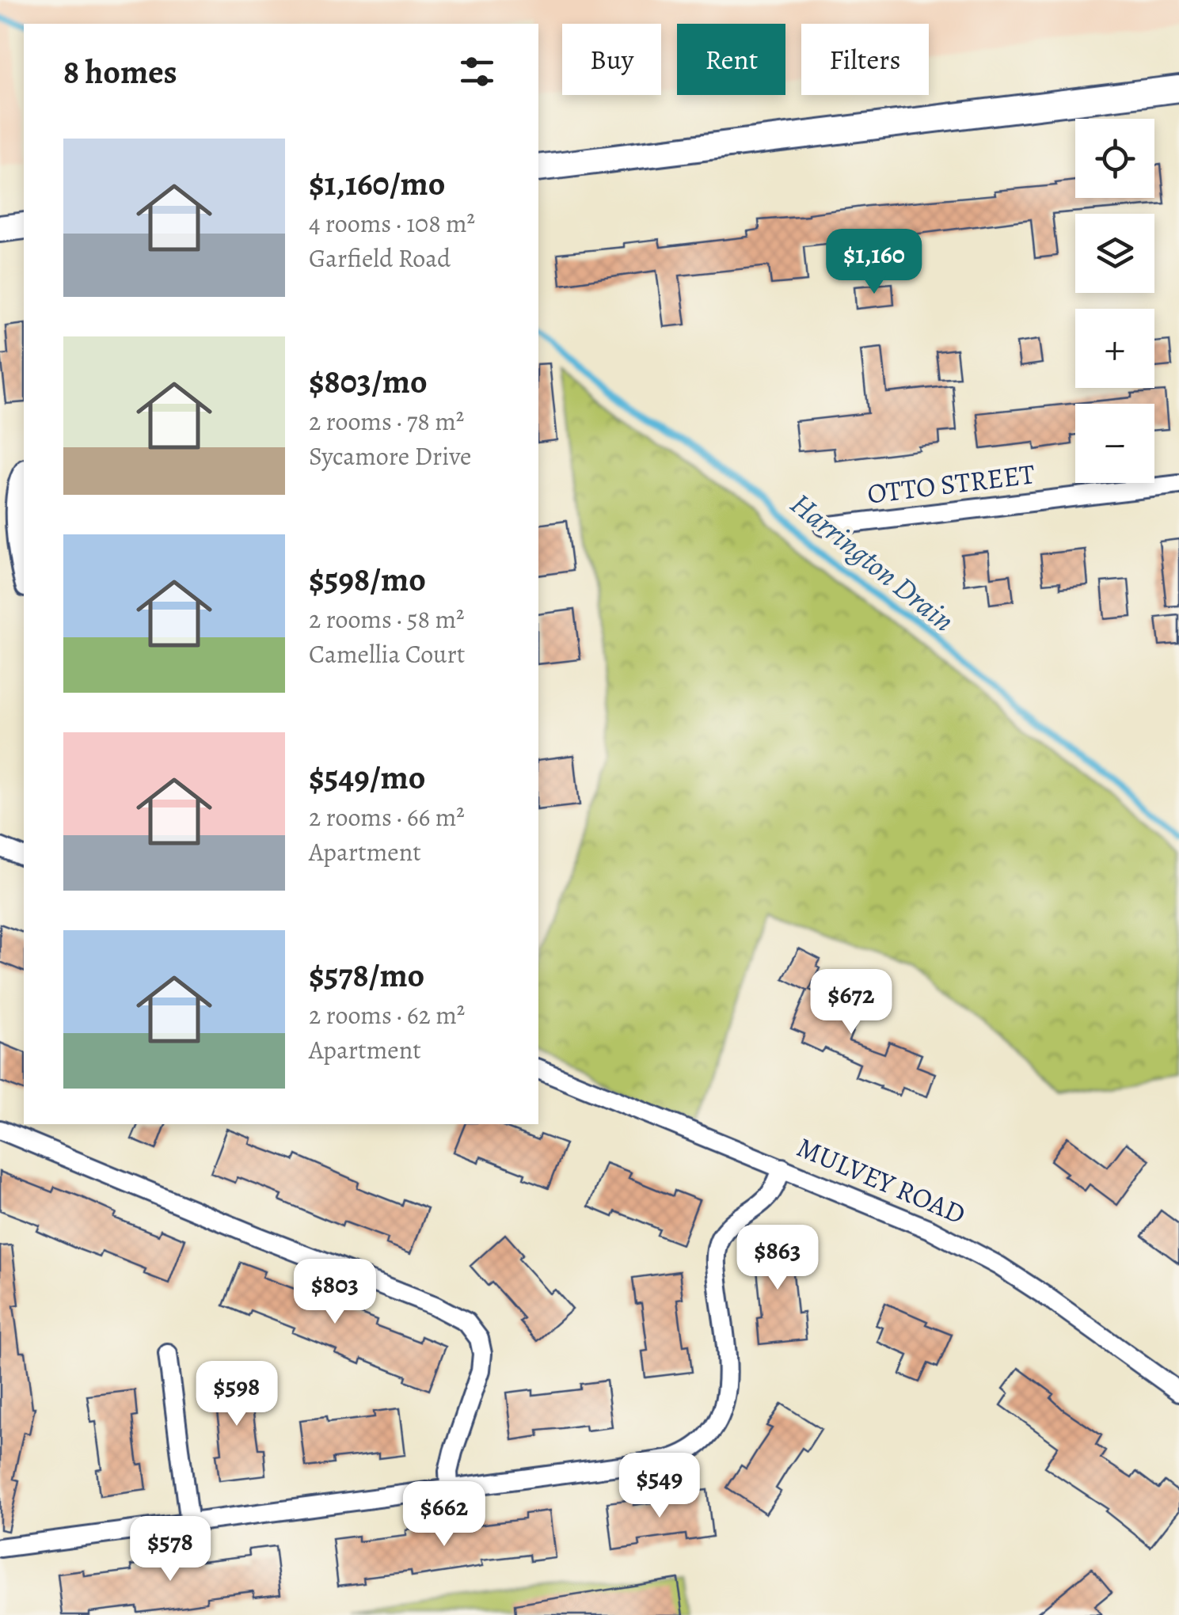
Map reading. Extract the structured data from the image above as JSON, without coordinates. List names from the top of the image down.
{
  "streets": {
    "street": ["OTTO STREET", "MULVEY ROAD"]
  },
  "water": ["Harrington Drain"],
  "page": {
    "chip": ["Buy", "Rent", "Filters"],
    "heading": "8 homes",
    "map_buttons": ["+", "−"],
    "list": [
      {
        "name": "$1,160/mo",
        "note": "4 rooms · 108 m² · Garfield Road"
      },
      {
        "name": "$803/mo",
        "note": "2 rooms · 78 m² · Sycamore Drive"
      },
      {
        "name": "$598/mo",
        "note": "2 rooms · 58 m² · Camellia Court"
      },
      {
        "name": "$549/mo",
        "note": "2 rooms · 66 m² · Apartment"
      },
      {
        "name": "$578/mo",
        "note": "2 rooms · 62 m² · Apartment"
      }
    ],
    "price": [
      "$1,160",
      "$672",
      "$863",
      "$803",
      "$598",
      "$549",
      "$662",
      "$578"
    ]
  }
}
